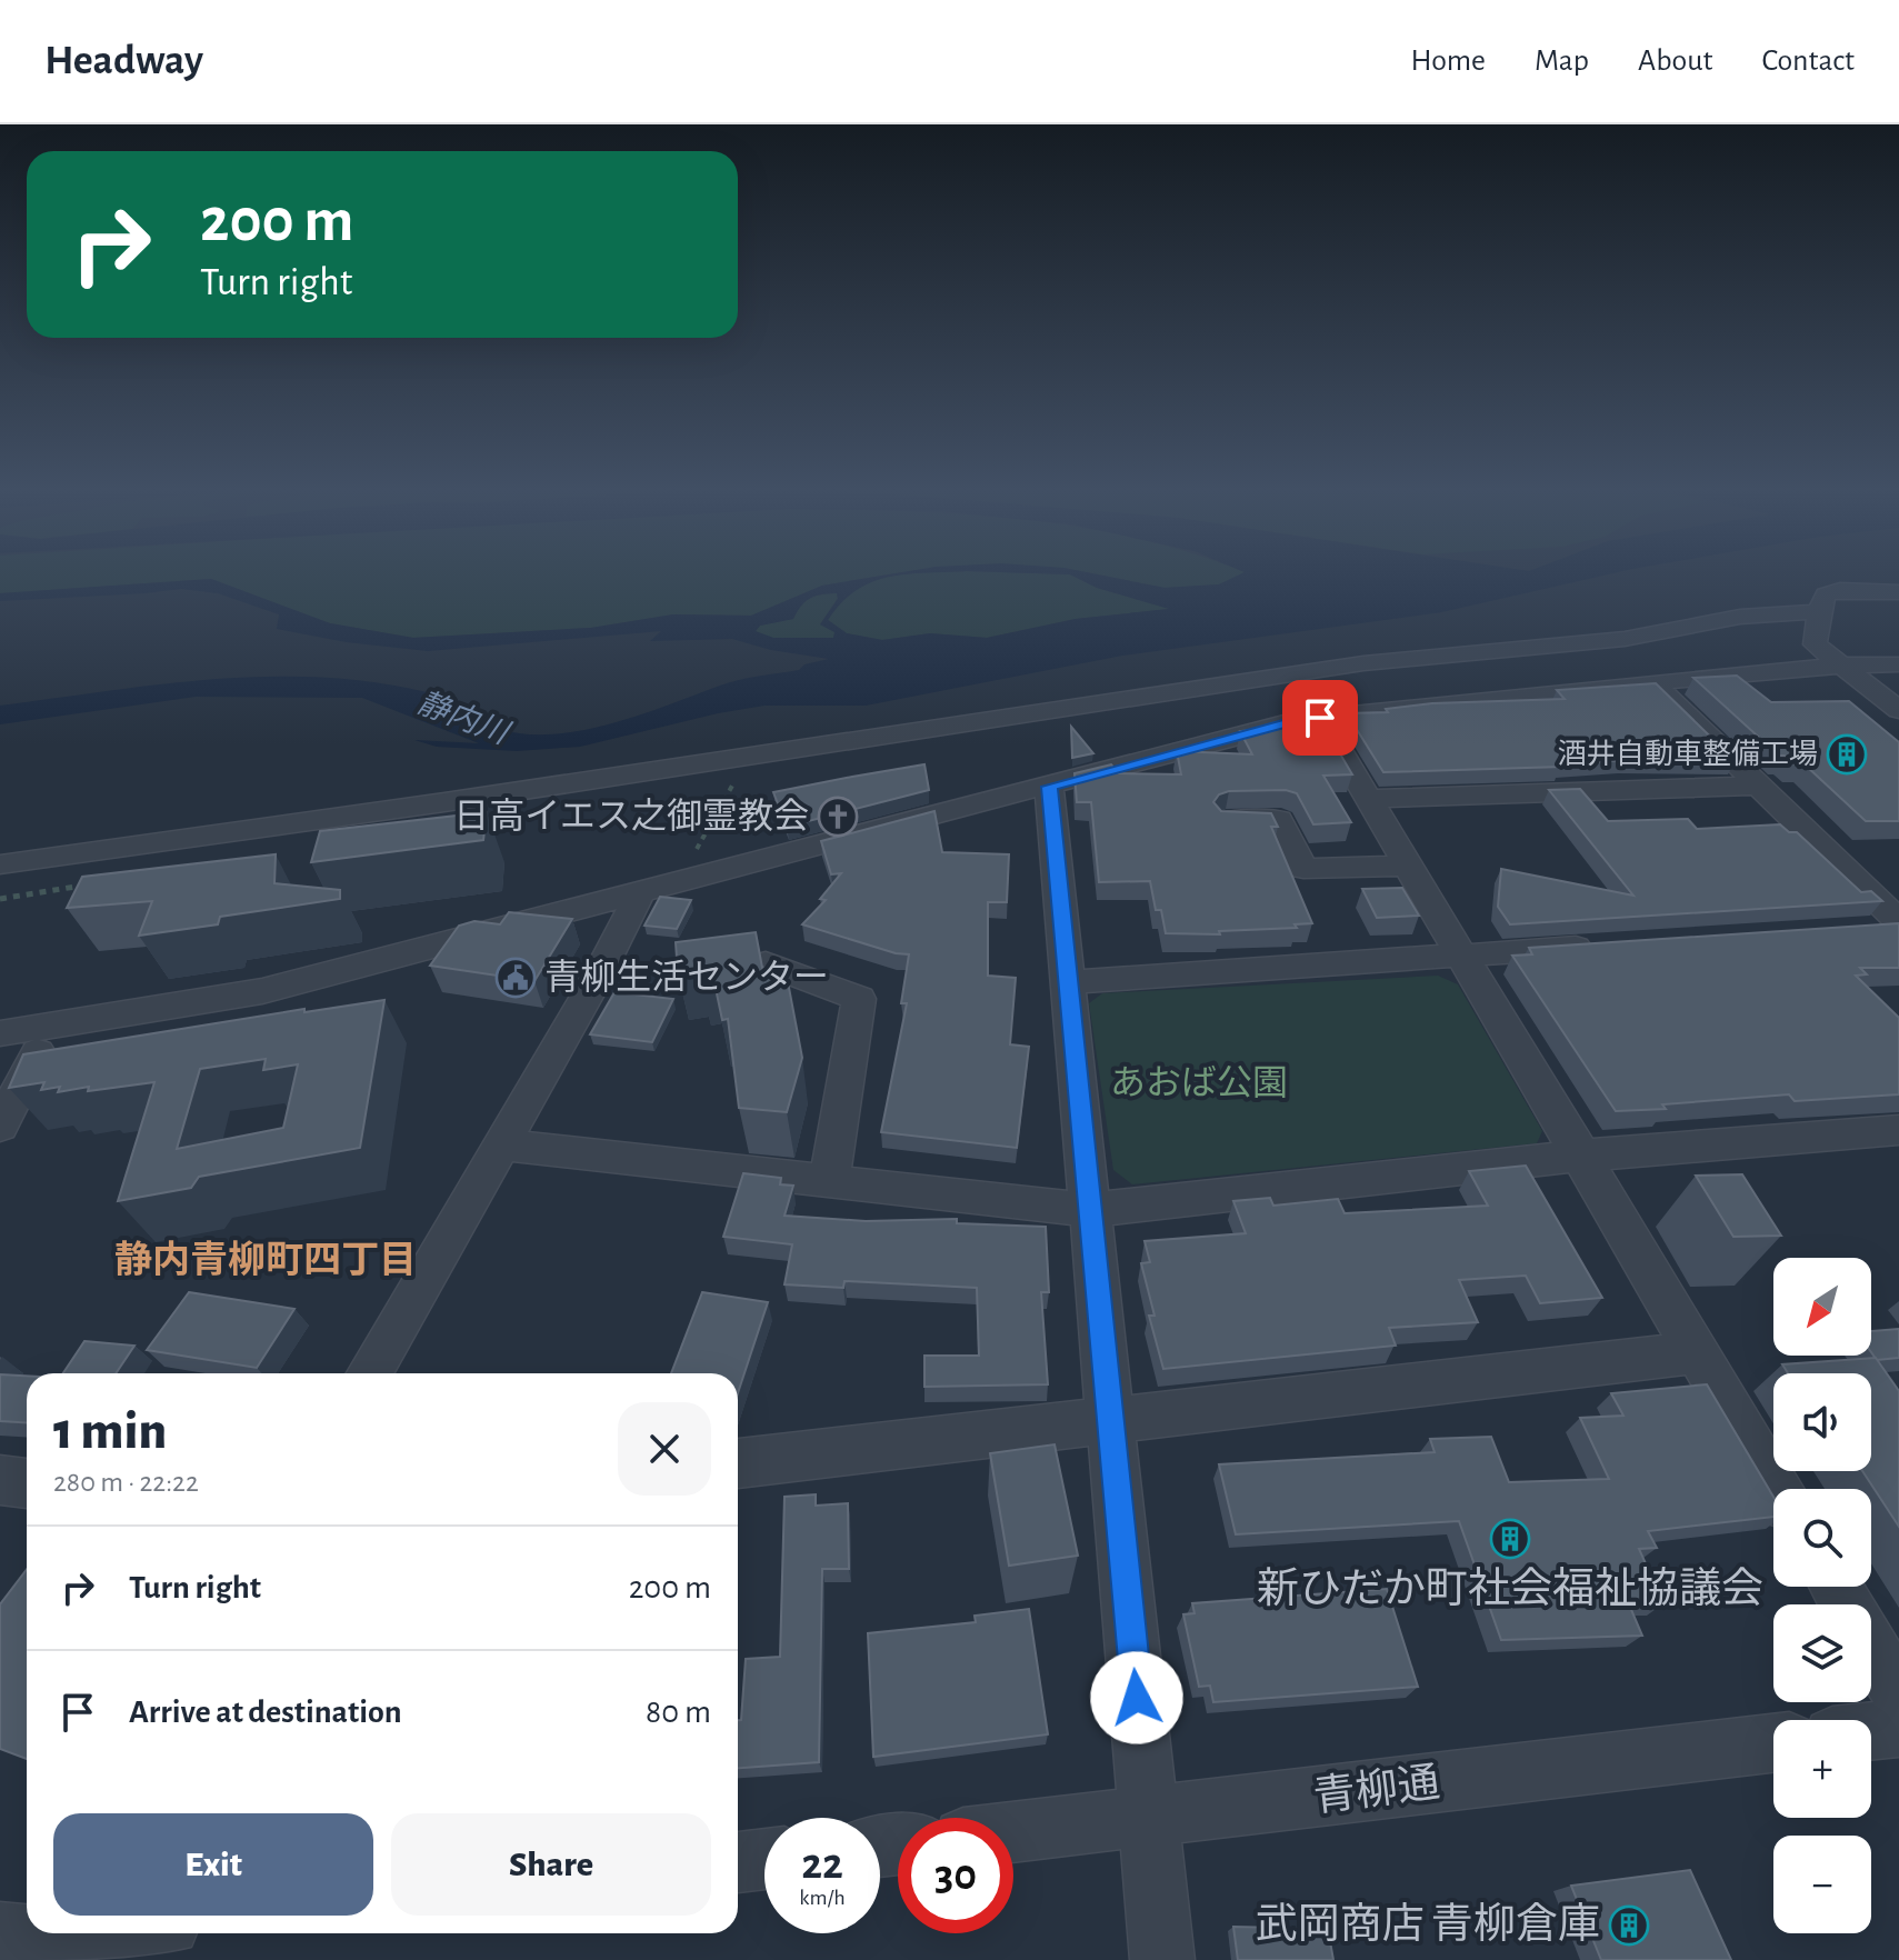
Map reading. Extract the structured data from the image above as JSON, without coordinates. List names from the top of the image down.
{
  "streets": {
    "street": ["青柳通"]
  },
  "districts": ["静内青柳町四丁目"],
  "water": ["静内川"],
  "parks": ["あおば公園"],
  "places": {
    "building": ["酒井自動車整備工場", "新ひだか町社会福祉協議会", "武岡商店 青柳倉庫"],
    "church": ["日高イエス之御霊教会"],
    "public building": ["青柳生活センター"]
  },
  "north": "bottom left",
  "page": {
    "header": "Headway",
    "nav": [
      "Home",
      "Map",
      "About",
      "Contact"
    ],
    "turn": ["200 m", "Turn right"],
    "map_buttons": ["+", "−"],
    "heading": ["1 min", "280 m · 22:22"],
    "list": [
      {
        "name": "Turn right",
        "value": "200 m"
      },
      {
        "name": "Arrive at destination",
        "value": "80 m"
      }
    ],
    "buttons": ["Exit", "Share"],
    "speed": "22 km/h",
    "limit": "30"
  }
}
